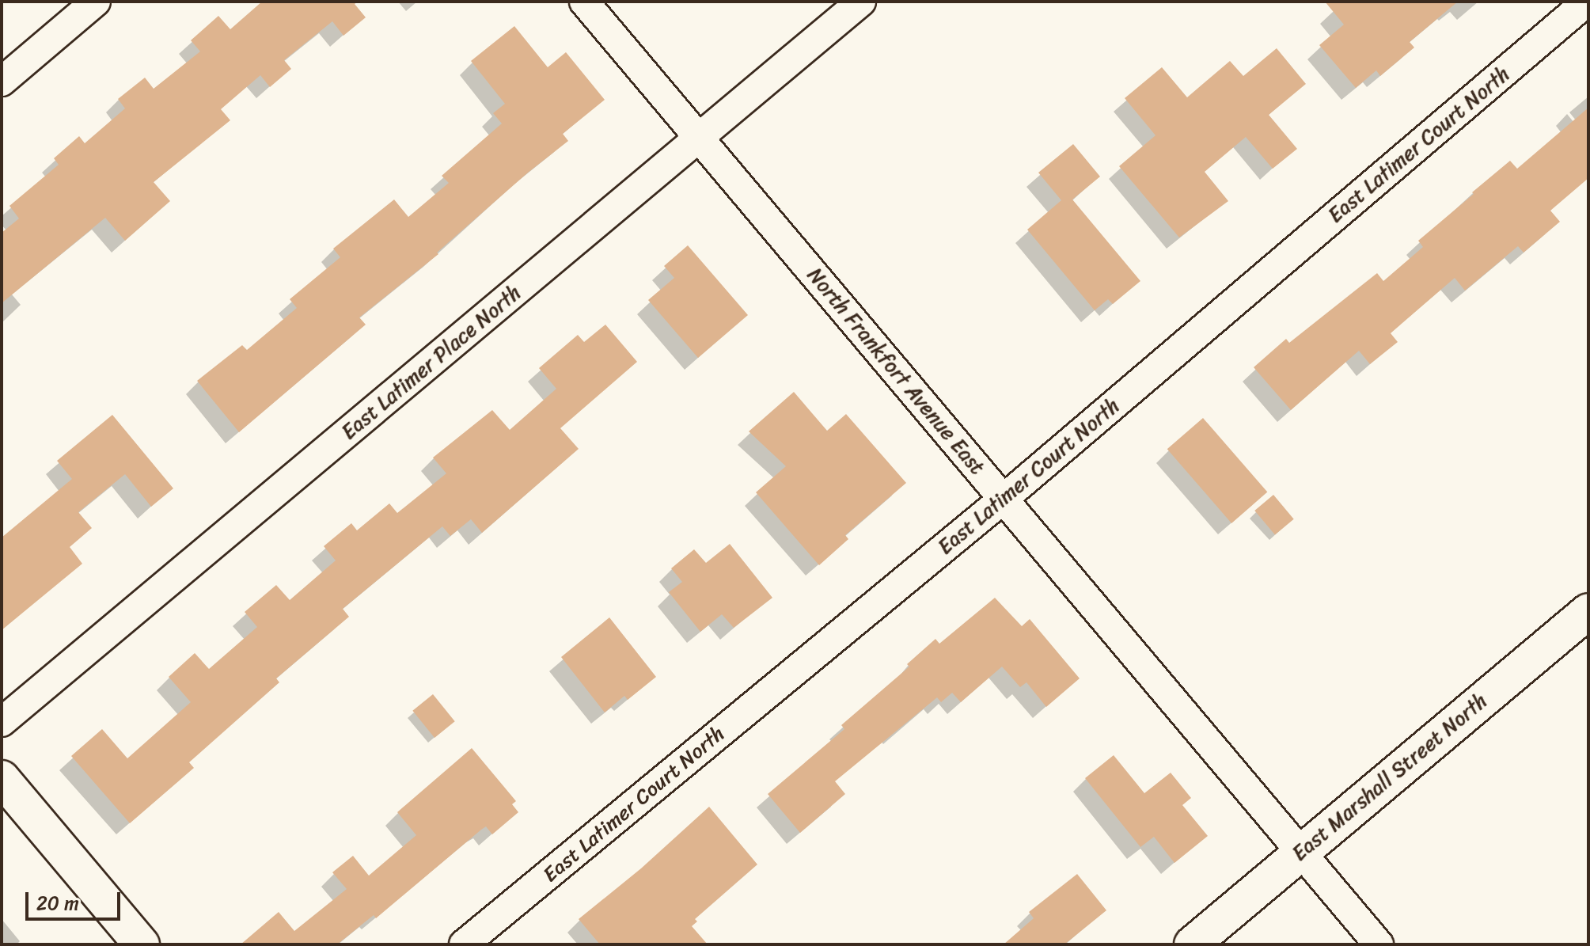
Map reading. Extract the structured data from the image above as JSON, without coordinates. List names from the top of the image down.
{
  "streets": {
    "street": [
      "East Latimer Court North",
      "East Latimer Place North",
      "North Frankfort Avenue East",
      "East Marshall Street North"
    ]
  },
  "crossings": [
    ["East Latimer Court North", "North Frankfort Avenue East"],
    ["East Latimer Place North", "North Frankfort Avenue East"],
    ["North Frankfort Avenue East", "East Marshall Street North"]
  ],
  "scale_bar": "20 m"
}
